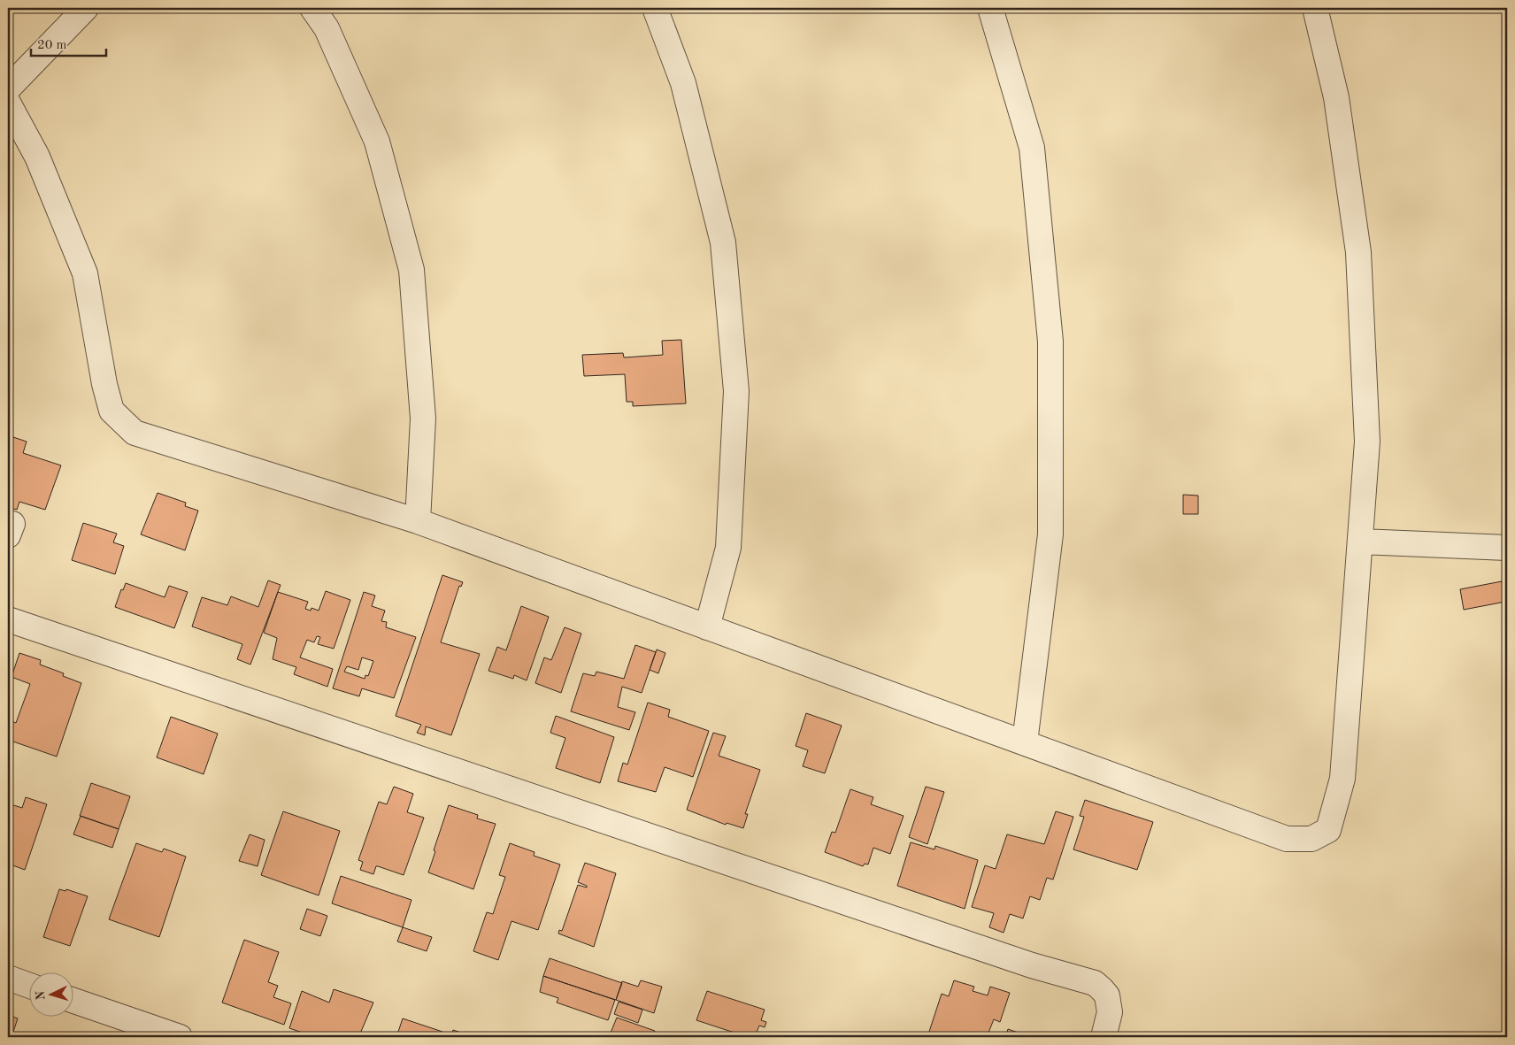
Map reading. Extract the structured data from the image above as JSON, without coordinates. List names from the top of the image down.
{
  "scale_bar": "20 m",
  "north": "left"
}
